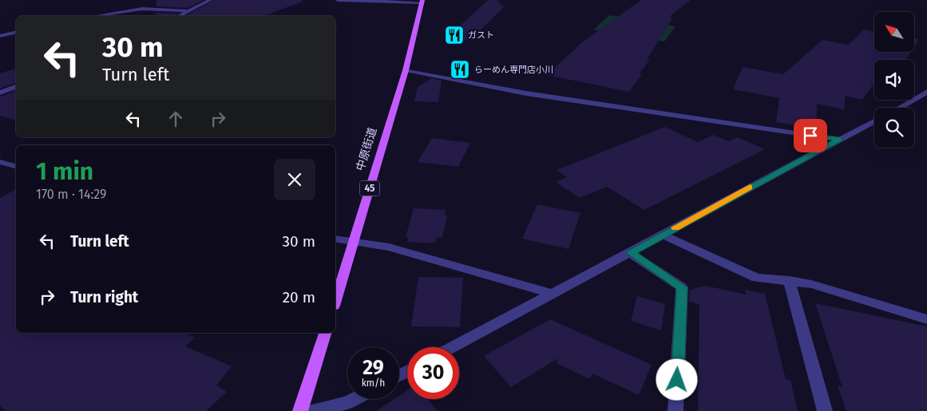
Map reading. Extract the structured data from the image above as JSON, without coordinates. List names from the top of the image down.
{
  "streets": {
    "main road": ["中原街道", "45"]
  },
  "places": {
    "restaurant": ["ガスト", "らーめん専門店小川"]
  },
  "north": "top left",
  "page": {
    "turn": ["30 m", "Turn left"],
    "heading": ["1 min", "170 m · 14:29"],
    "list": [
      {
        "name": "Turn left",
        "value": "30 m"
      },
      {
        "name": "Turn right",
        "value": "20 m"
      }
    ],
    "speed": "29 km/h",
    "limit": "30"
  }
}
